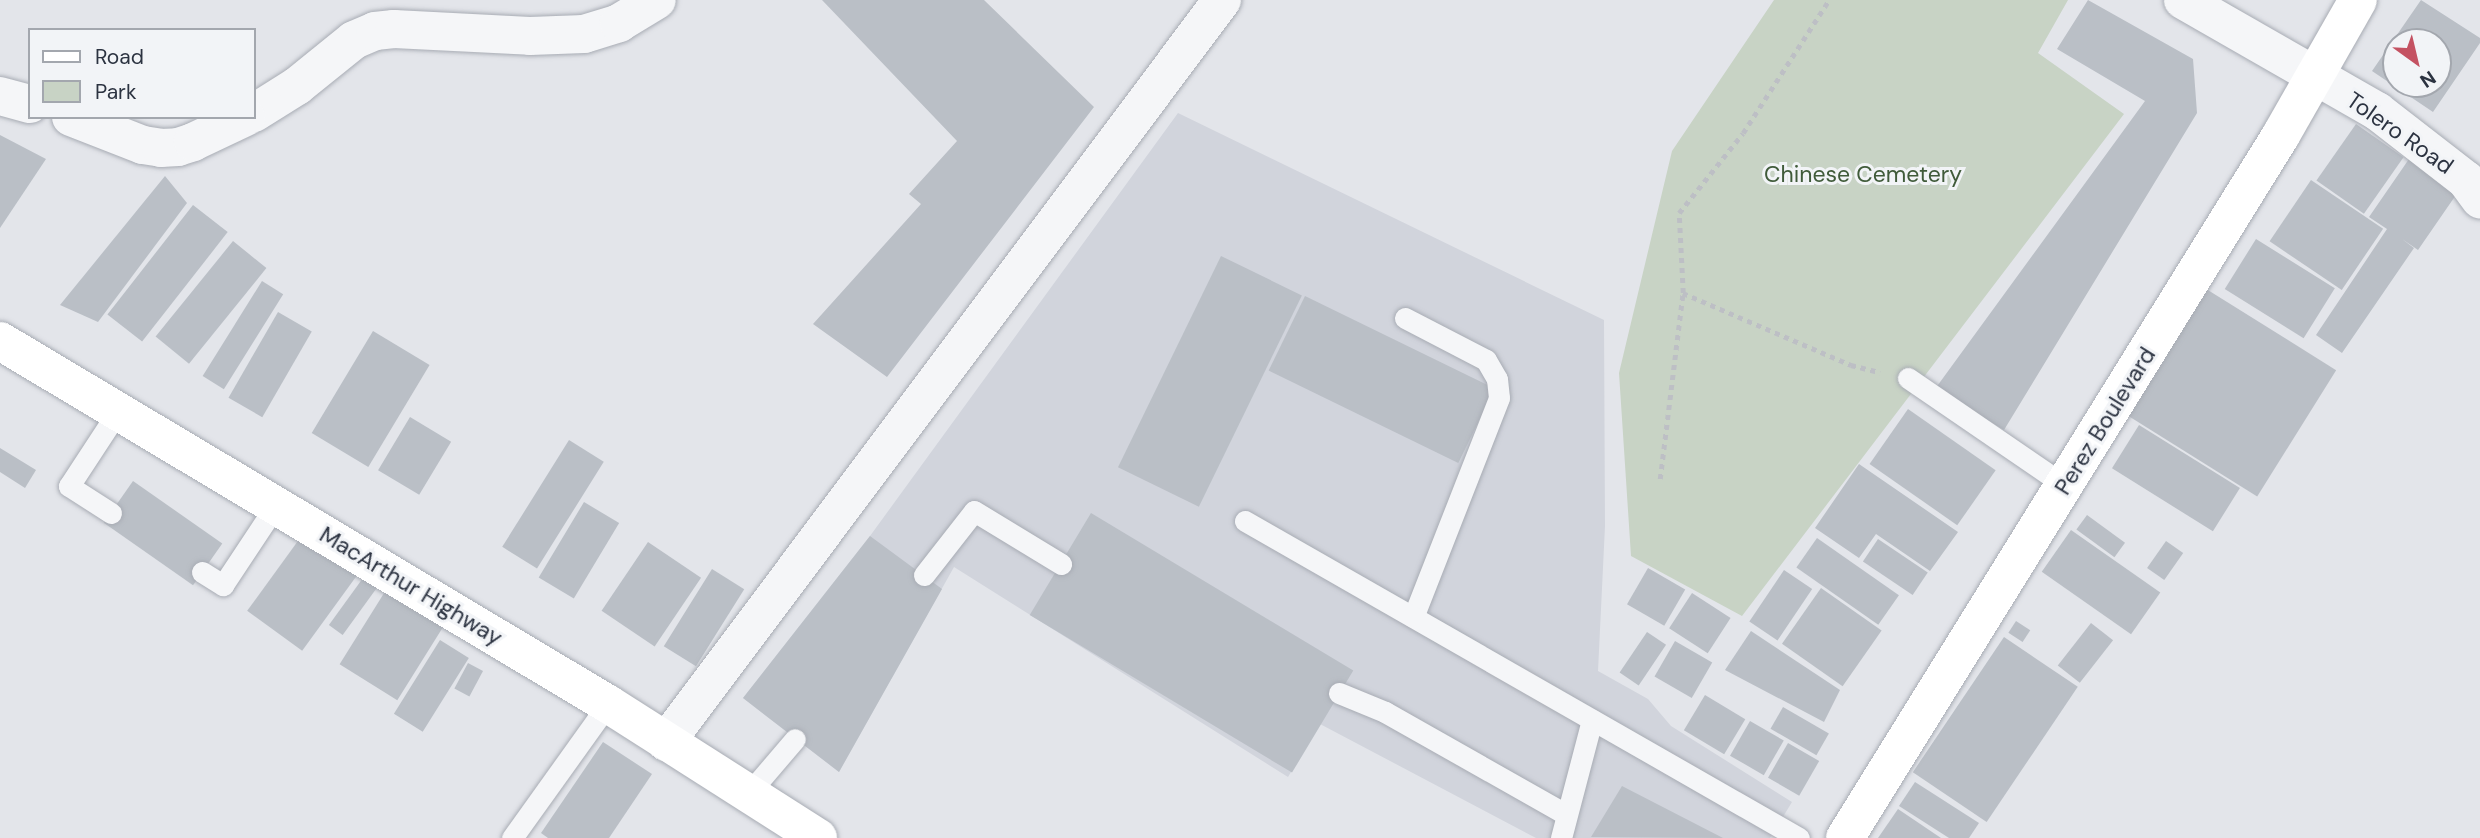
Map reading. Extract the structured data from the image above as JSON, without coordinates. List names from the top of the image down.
{
  "streets": {
    "main road": ["Perez Boulevard", "MacArthur Highway"],
    "street": ["Tolero Road"]
  },
  "crossings": [
    ["Tolero Road", "Perez Boulevard"]
  ],
  "parks": ["Chinese Cemetery"],
  "legend": ["Road", "Park"],
  "north": "bottom right"
}
